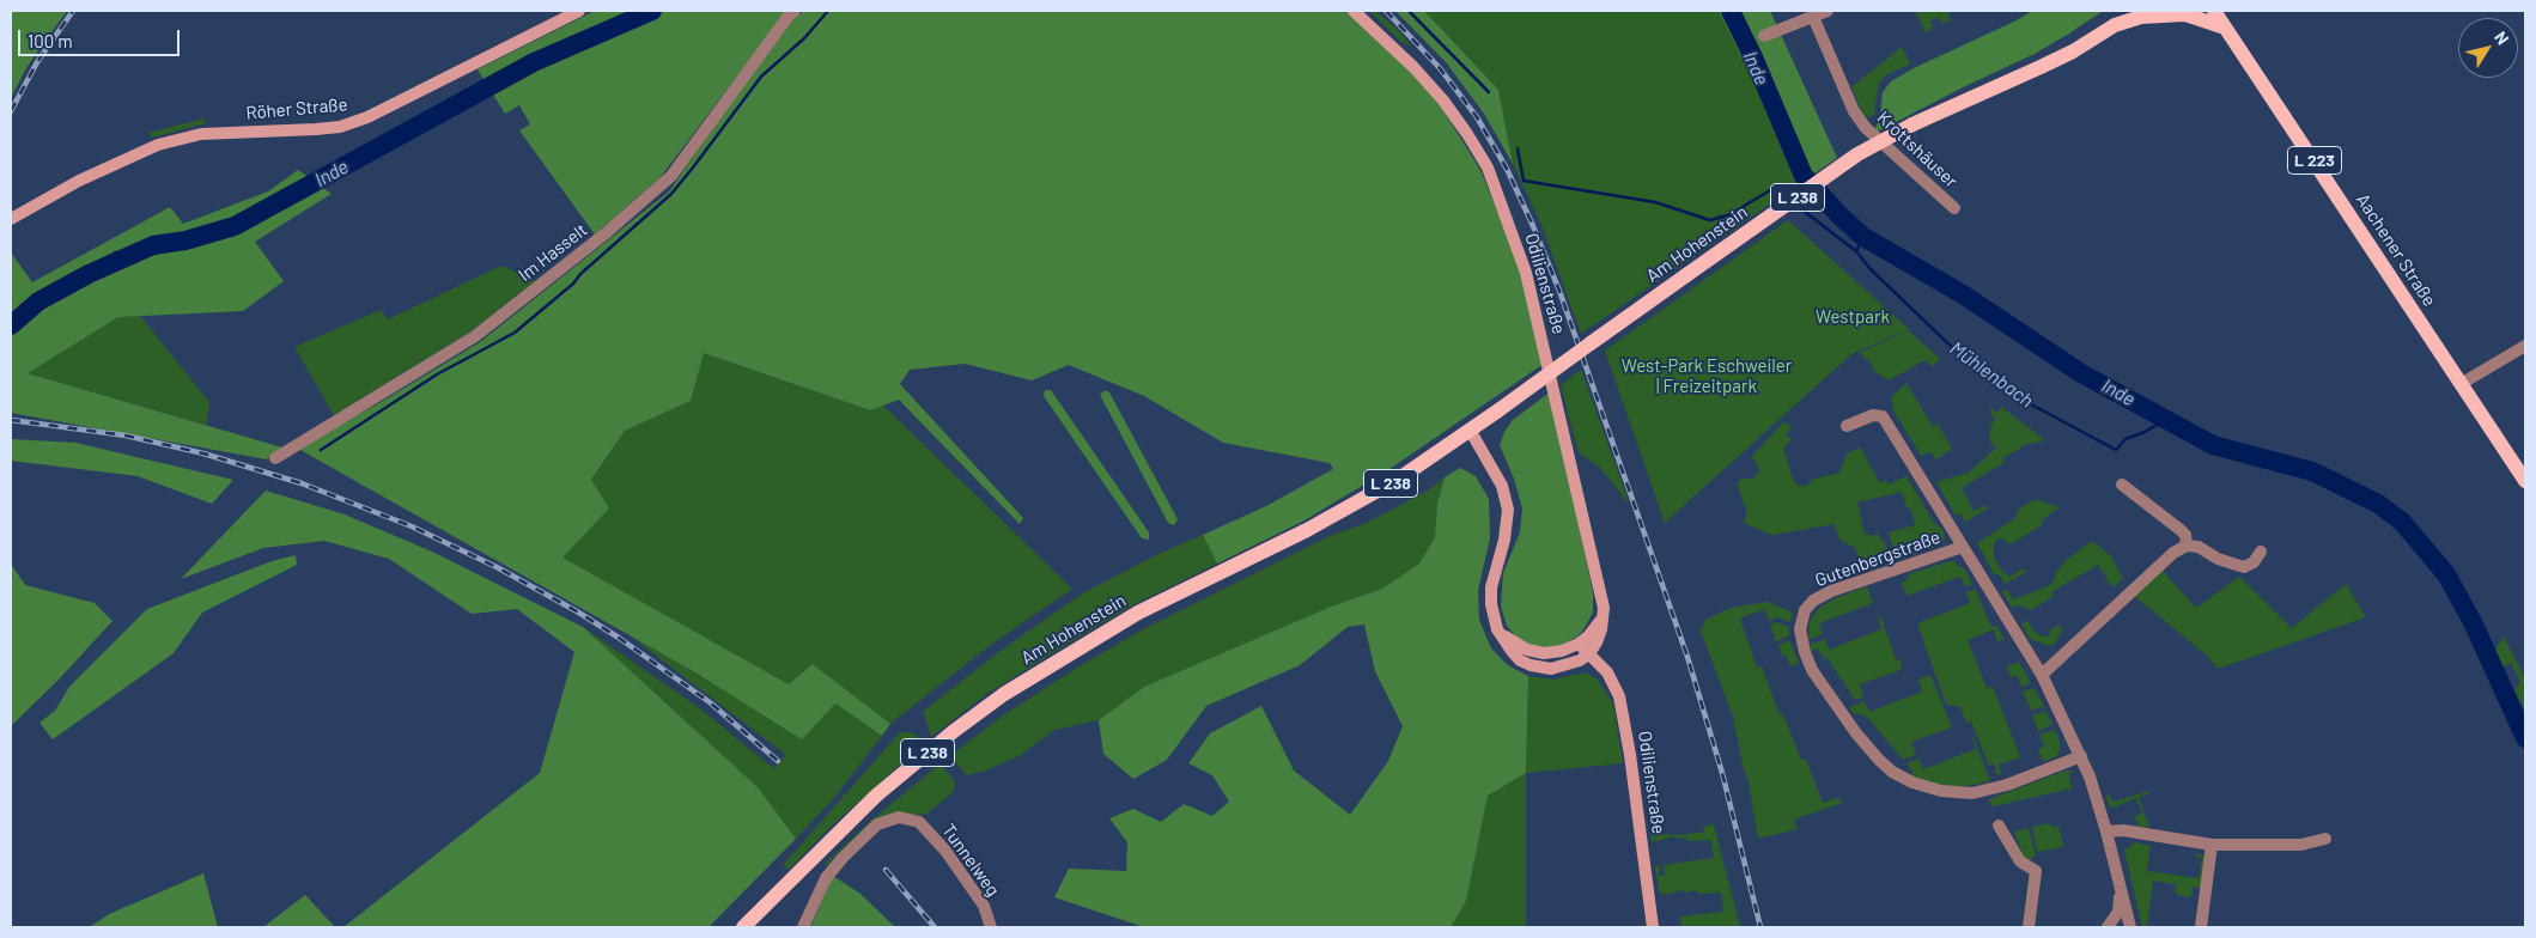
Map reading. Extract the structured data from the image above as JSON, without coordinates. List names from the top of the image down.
{
  "streets": {
    "main road": [
      "Röher Straße",
      "L 223",
      "L 238",
      "Am Hohenstein",
      "Aachener Straße",
      "Odilienstraße"
    ],
    "street": [
      "Krottshäuser",
      "Im Hasselt",
      "Gutenbergstraße",
      "Tunnelweg"
    ]
  },
  "crossings": [
    ["Am Hohenstein", "Aachener Straße"]
  ],
  "water": ["Inde", "Mühlenbach"],
  "parks": ["Westpark", "West-Park Eschweiler | Freizeitpark"],
  "scale_bar": "100 m",
  "north": "top right"
}
